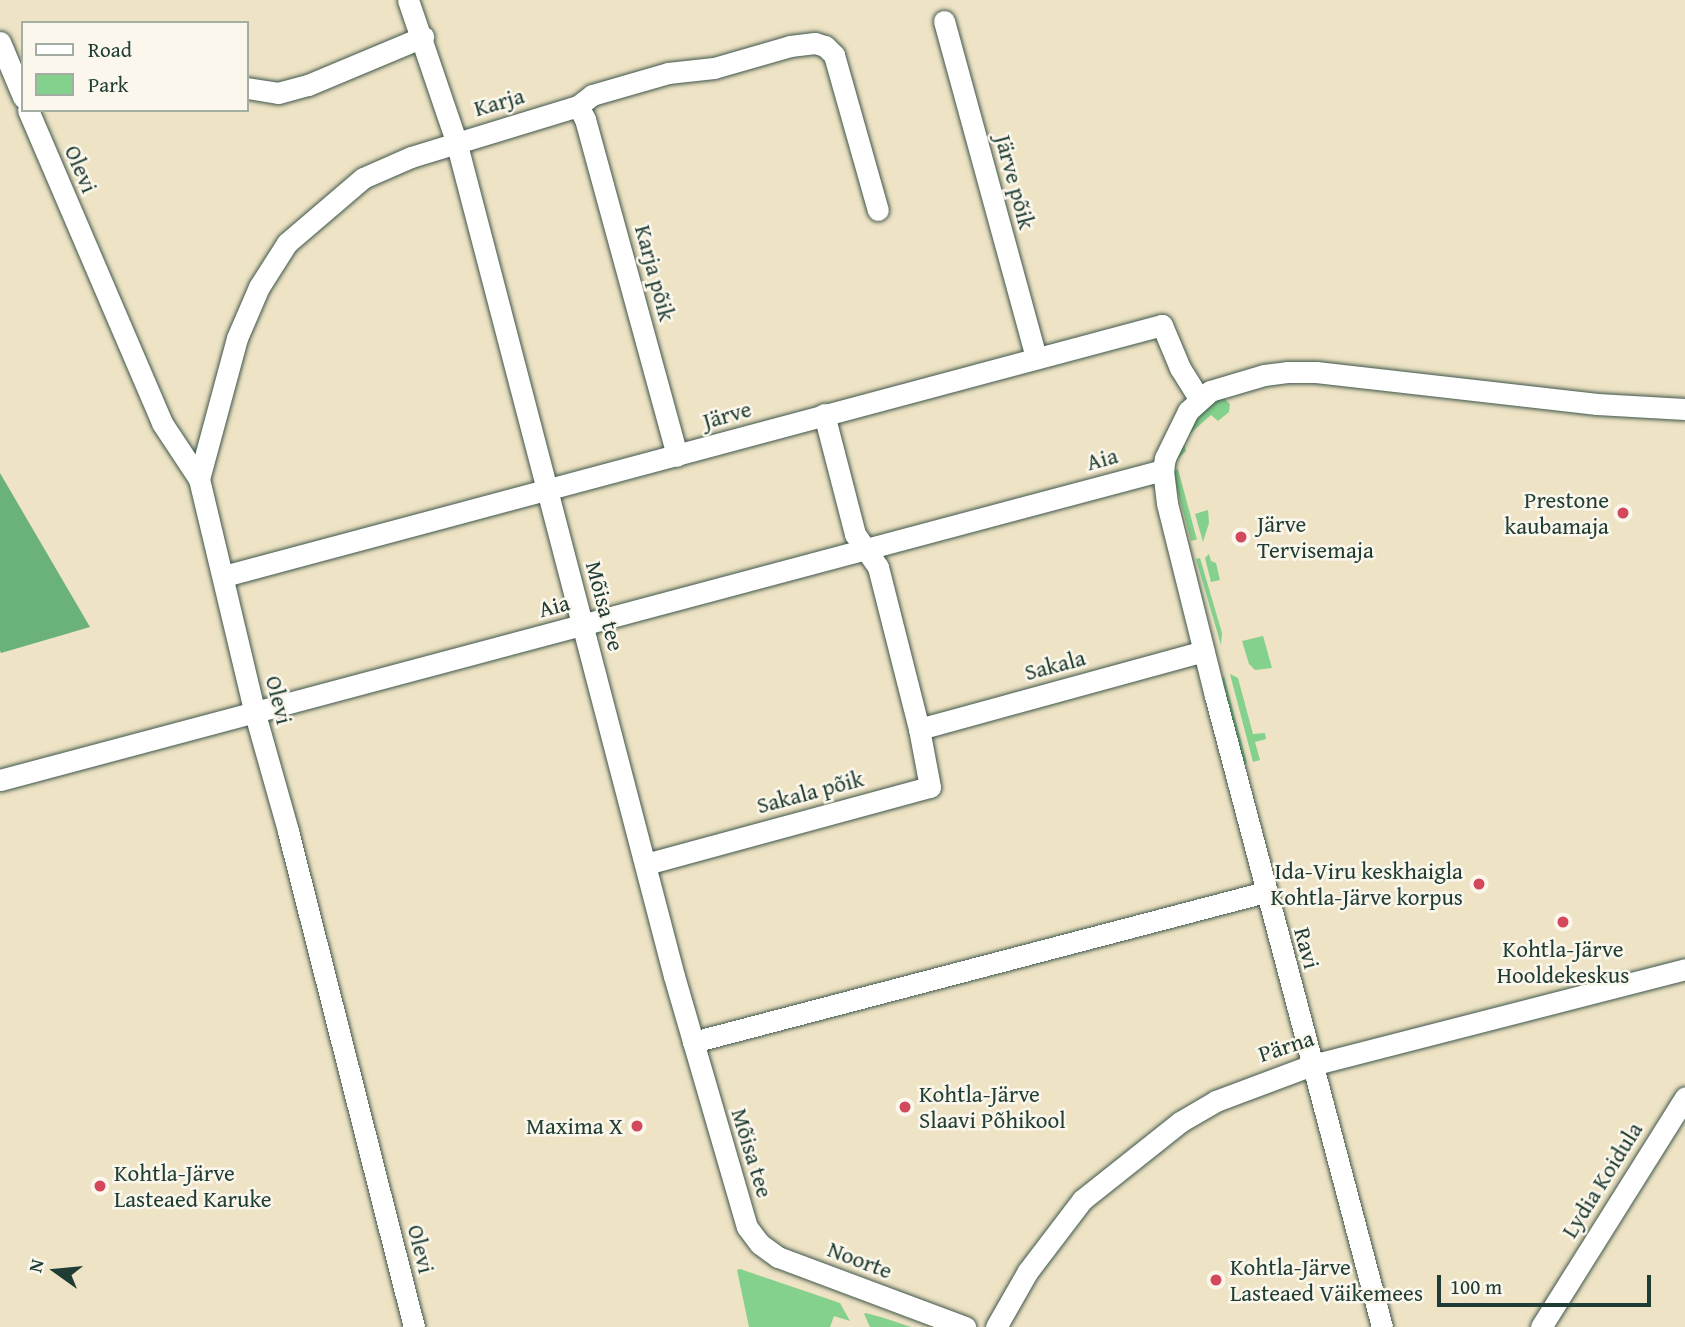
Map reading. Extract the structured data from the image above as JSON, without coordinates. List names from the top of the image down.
{
  "streets": {
    "street": [
      "Karja",
      "Olevi",
      "Järve põik",
      "Karja põik",
      "Järve",
      "Aia",
      "Mõisa tee",
      "Sakala",
      "Sakala põik",
      "Ravi",
      "Pärna",
      "Lydia Koidula",
      "Noorte"
    ]
  },
  "crossings": [
    ["Karja", "Olevi"],
    ["Karja", "Karja põik"],
    ["Karja", "Mõisa tee"],
    ["Olevi", "Järve"],
    ["Olevi", "Aia"],
    ["Järve põik", "Järve"],
    ["Karja põik", "Järve"],
    ["Järve", "Mõisa tee"],
    ["Aia", "Mõisa tee"],
    ["Aia", "Ravi"],
    ["Mõisa tee", "Sakala põik"],
    ["Mõisa tee", "Noorte"],
    ["Sakala", "Sakala põik"],
    ["Sakala", "Ravi"],
    ["Ravi", "Pärna"]
  ],
  "places": [
    "Prestone kaubamaja",
    "Järve Tervisemaja",
    "Ida-Viru keskhaigla Kohtla-Järve korpus",
    "Kohtla-Järve Hooldekeskus",
    "Kohtla-Järve Slaavi Põhikool",
    "Maxima X",
    "Kohtla-Järve Lasteaed Karuke",
    "Kohtla-Järve Lasteaed Väikemees"
  ],
  "legend": ["Road", "Park"],
  "scale_bar": "100 m",
  "north": "left"
}
